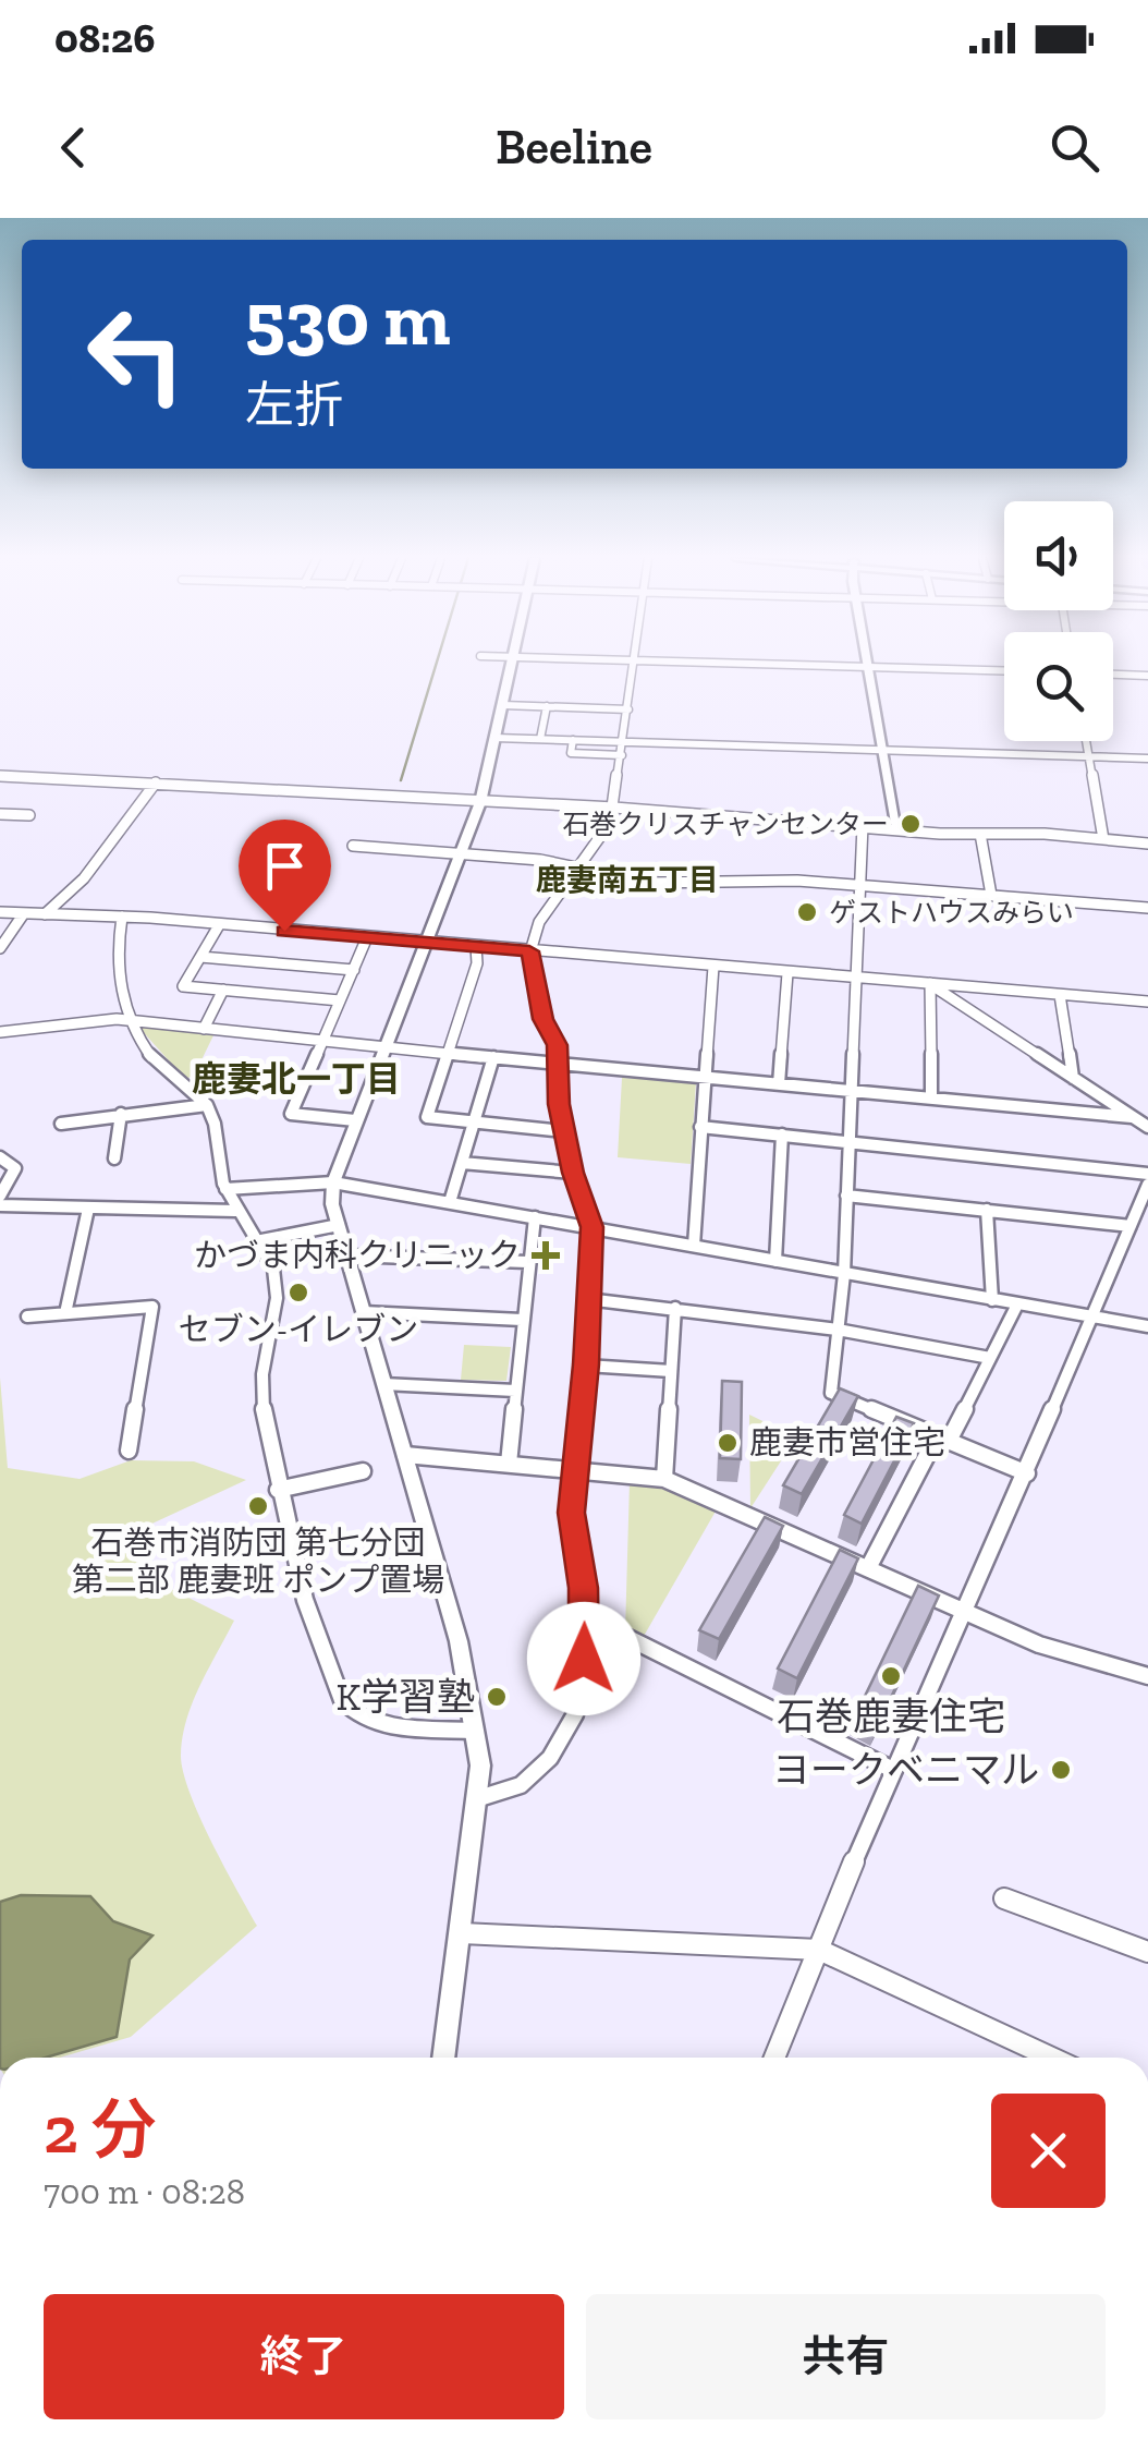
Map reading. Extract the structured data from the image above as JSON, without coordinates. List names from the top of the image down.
{
  "districts": ["鹿妻南五丁目", "鹿妻北一丁目"],
  "places": {
    "other": [
      "石巻クリスチャンセンター",
      "ゲストハウスみらい",
      "セブン-イレブン",
      "鹿妻市営住宅",
      "石巻市消防団 第七分団 第二部 鹿妻班 ポンプ置場",
      "石巻鹿妻住宅",
      "K学習塾",
      "ヨークベニマル"
    ],
    "health": ["かづま内科クリニック"]
  },
  "page": {
    "status": "08:26",
    "header": "Beeline",
    "turn": ["530 m", "左折"],
    "heading": ["2 分", "700 m · 08:28"],
    "buttons": ["終了", "共有"]
  }
}
